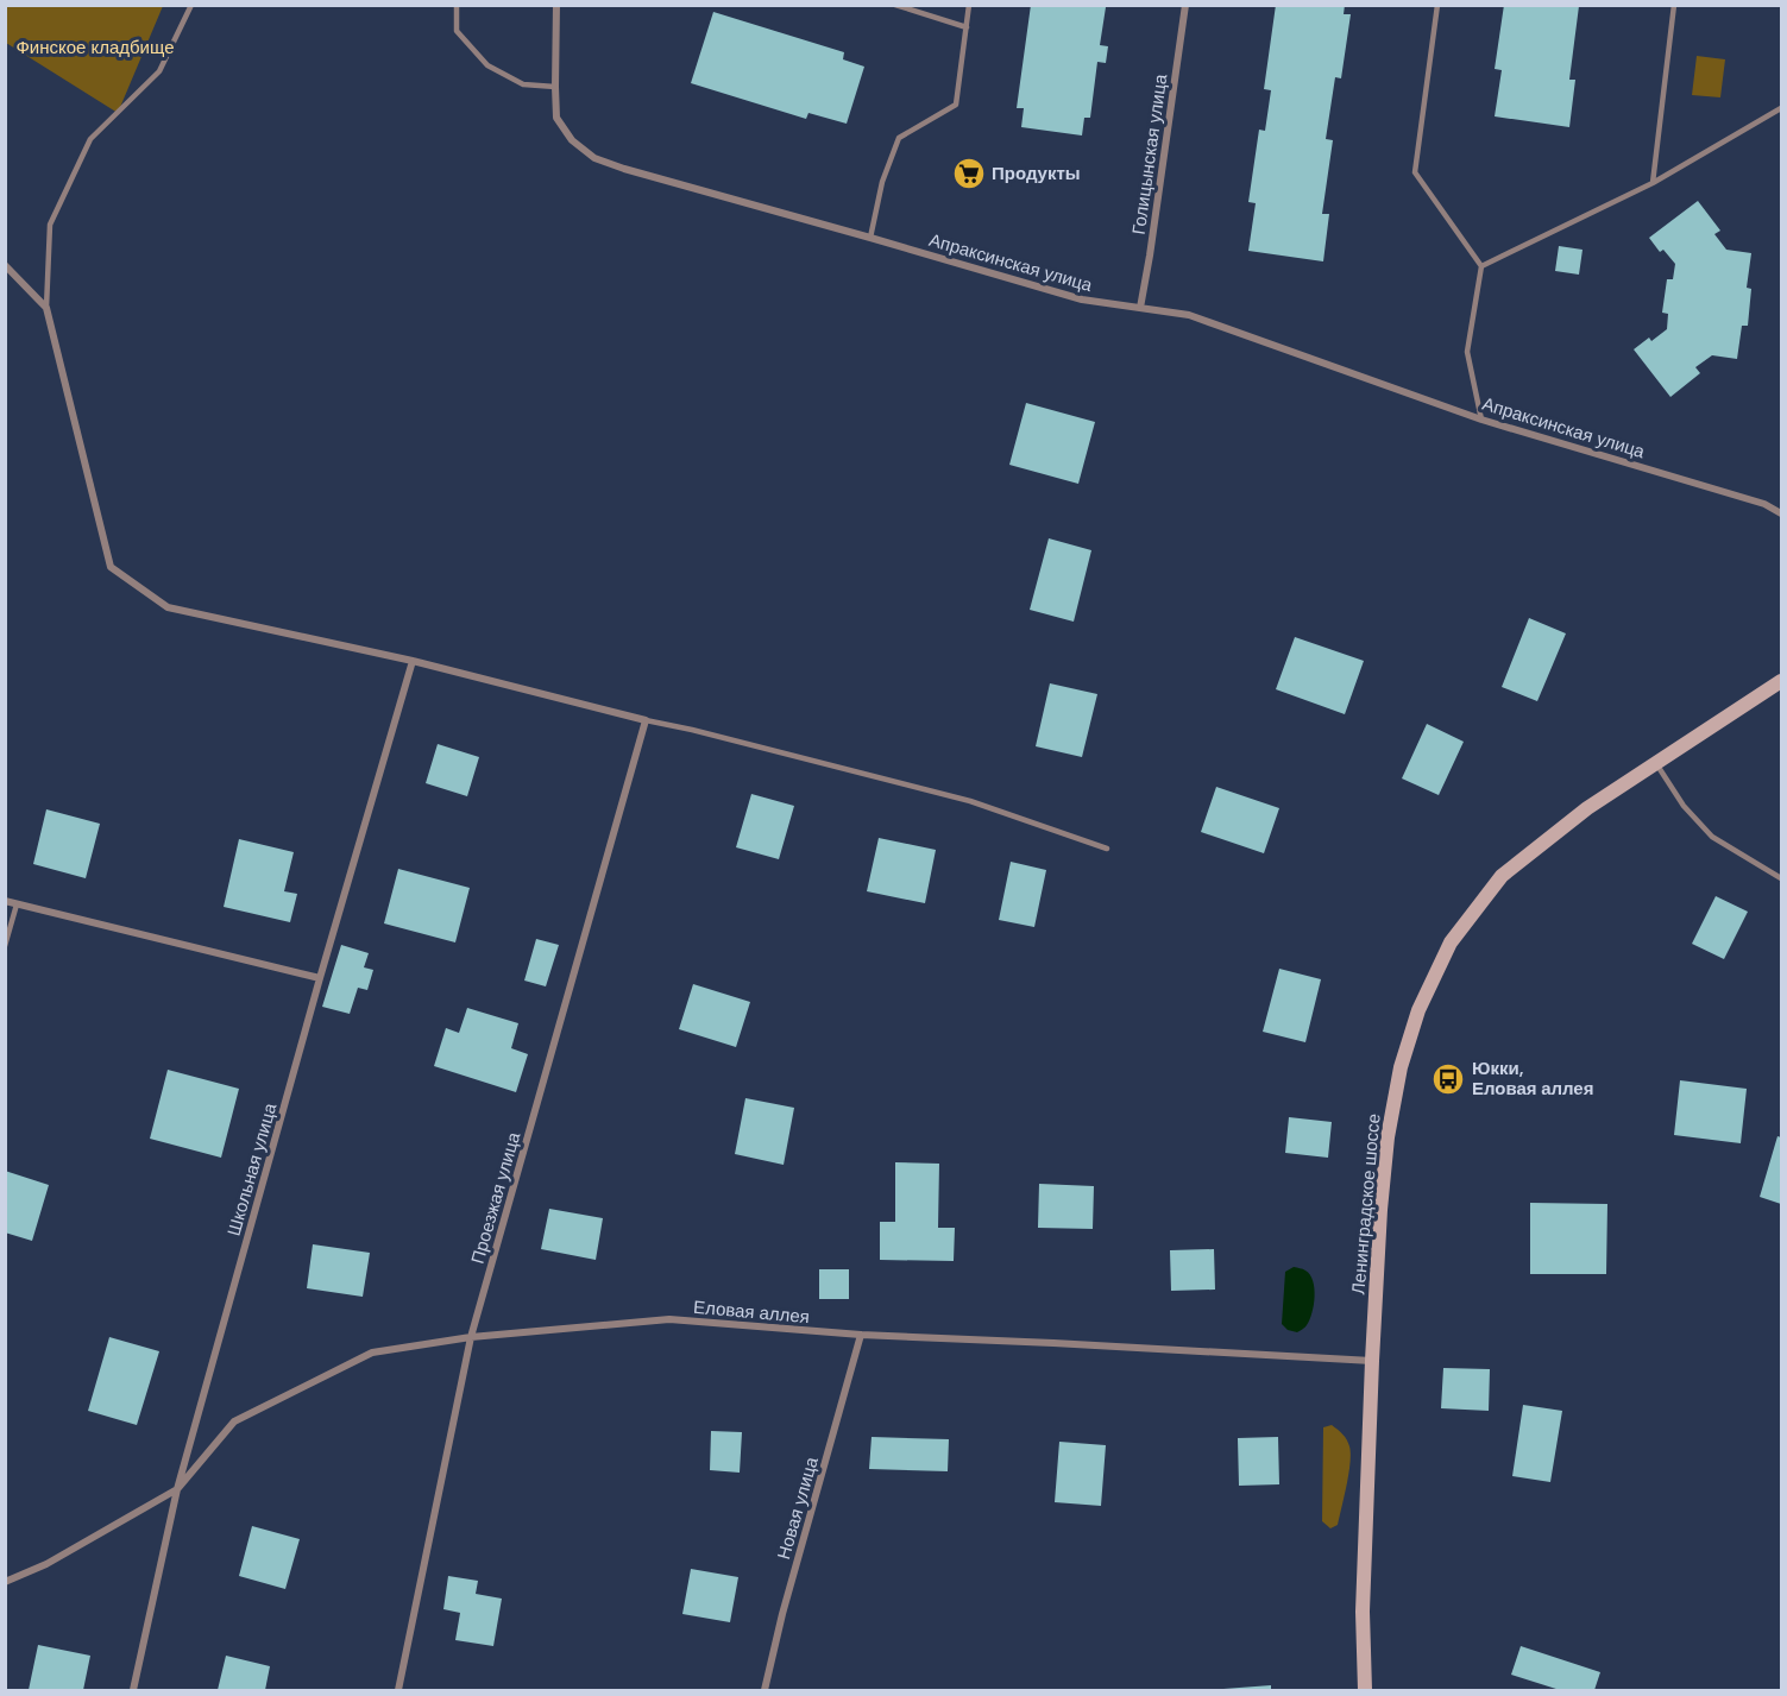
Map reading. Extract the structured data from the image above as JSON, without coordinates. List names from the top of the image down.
{
  "streets": {
    "main road": ["Ленинградское шоссе"],
    "street": [
      "Голицынская улица",
      "Апраксинская улица",
      "Школьная улица",
      "Проезжая улица",
      "Еловая аллея",
      "Новая улица"
    ]
  },
  "crossings": [
    ["Голицынская улица", "Апраксинская улица"],
    ["Школьная улица", "Еловая аллея"],
    ["Проезжая улица", "Еловая аллея"],
    ["Ленинградское шоссе", "Еловая аллея"],
    ["Еловая аллея", "Новая улица"]
  ],
  "parks": ["Финское кладбище"],
  "places": {
    "supermarket": ["Продукты"],
    "bus stop": ["Юкки, Еловая аллея"]
  }
}
